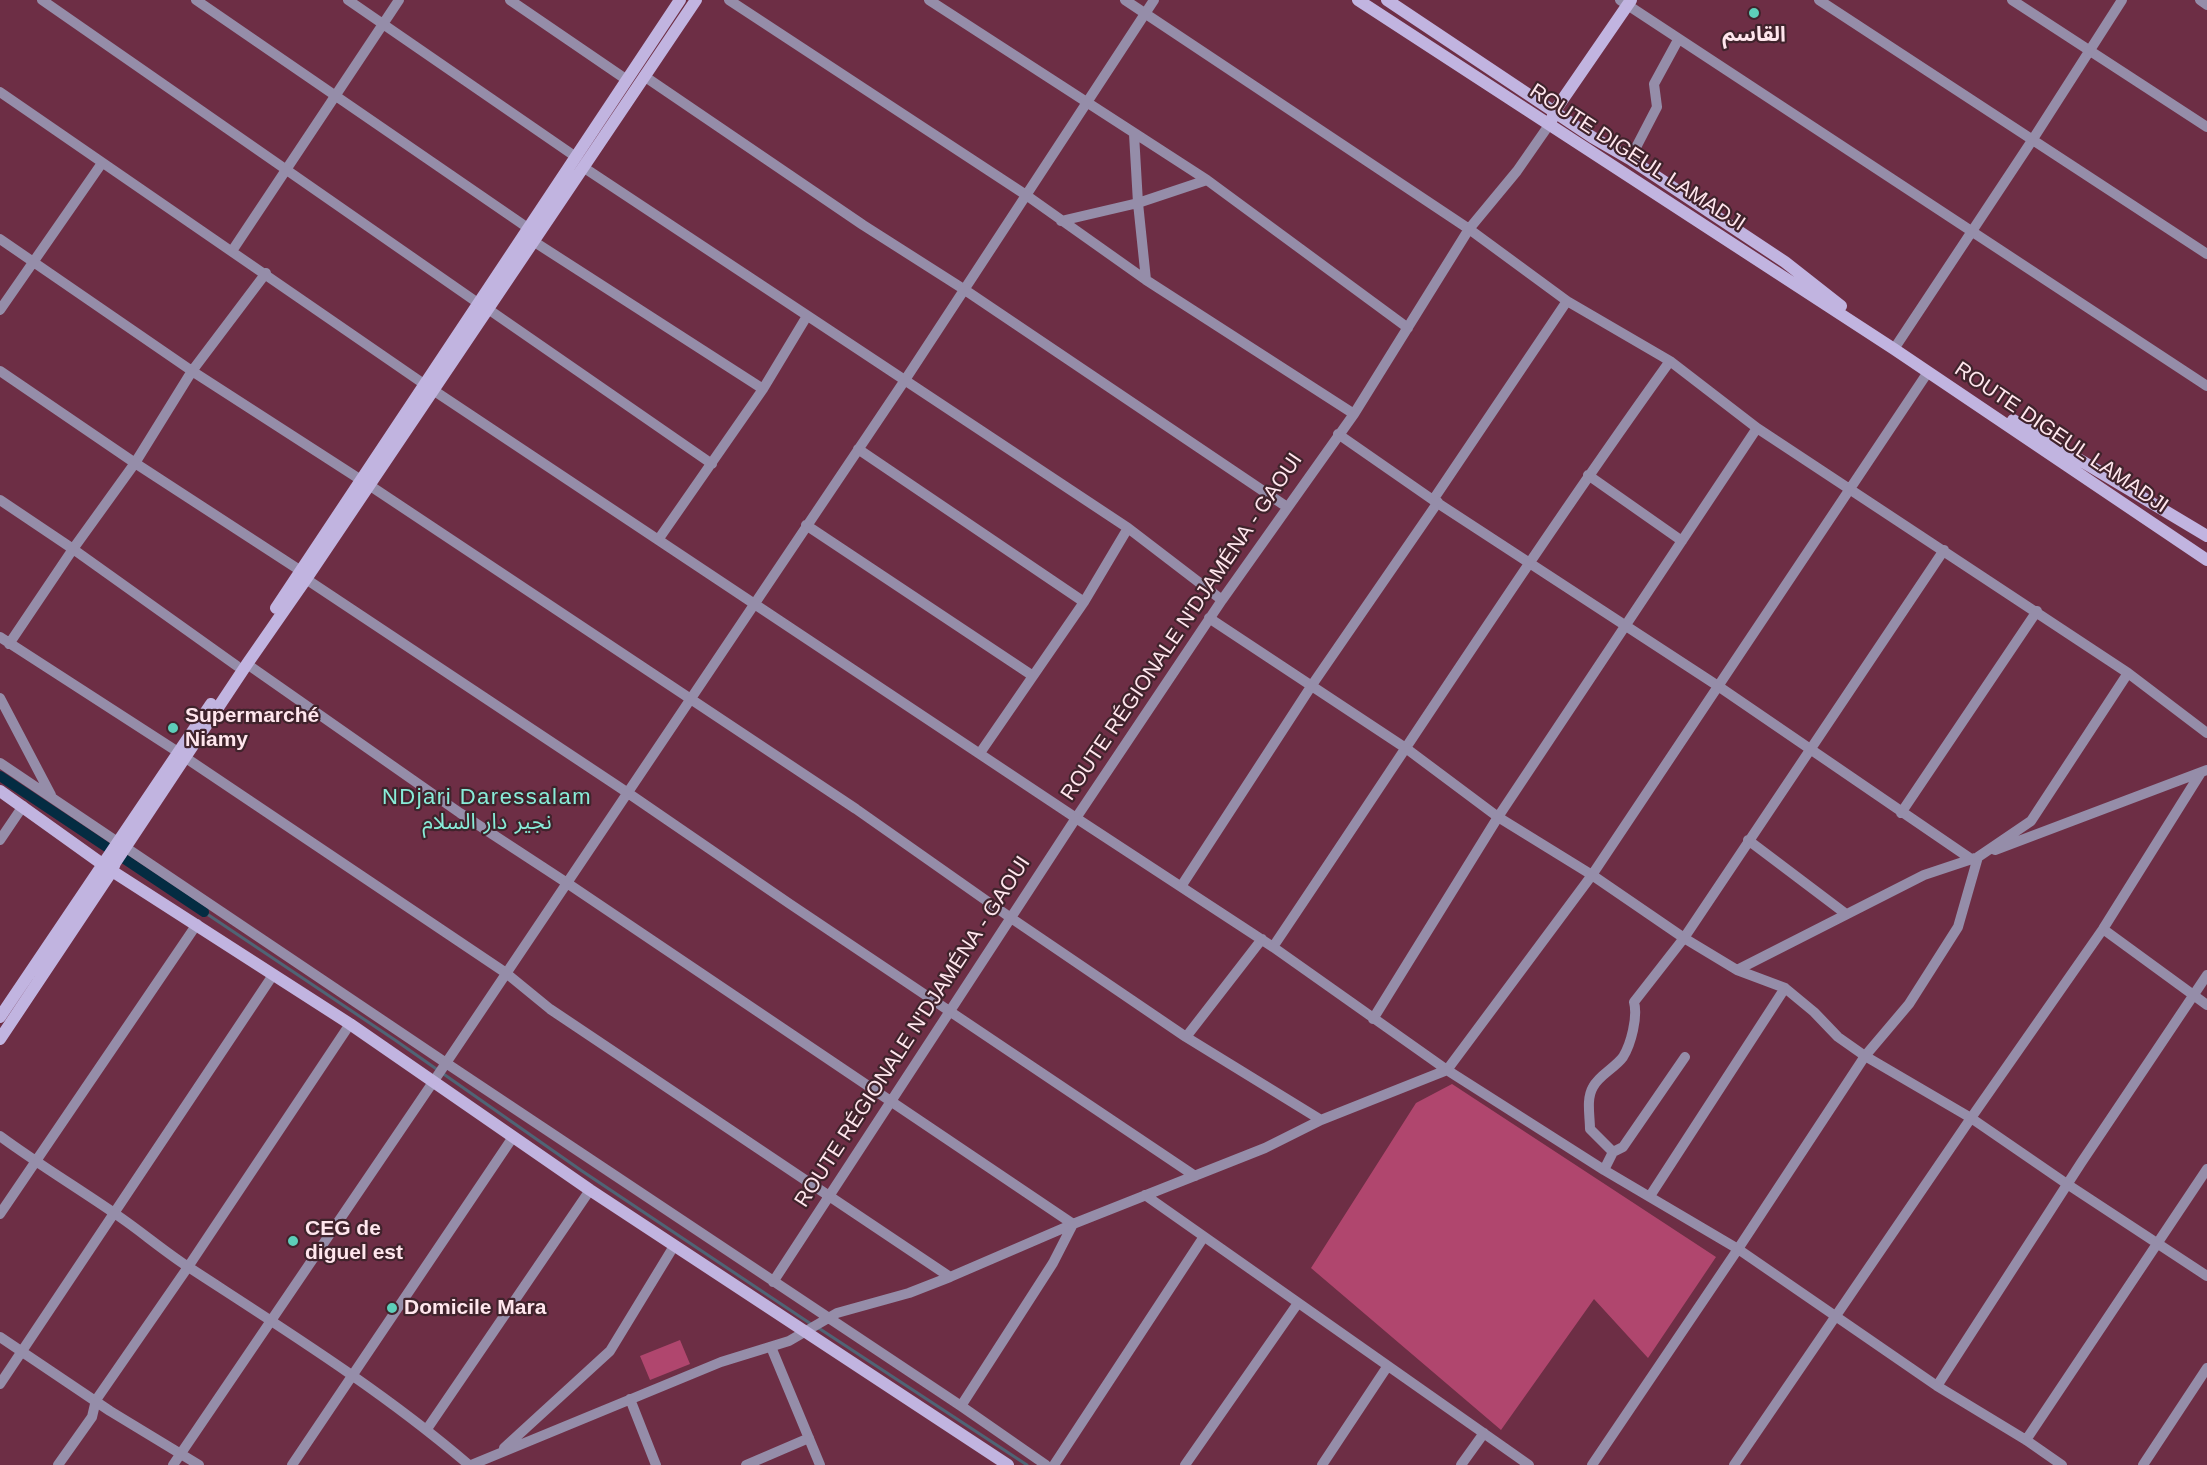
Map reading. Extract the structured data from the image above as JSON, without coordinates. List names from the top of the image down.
{
  "streets": {
    "street": ["ROUTE DIGEUL LAMADJI", "ROUTE RÉGIONALE N'DJAMÉNA - GAOUI"]
  },
  "crossings": [
    ["ROUTE DIGEUL LAMADJI", "ROUTE RÉGIONALE N'DJAMÉNA - GAOUI"]
  ],
  "districts": ["NDjari Daressalam نجير دار السلام"],
  "places": [
    "القاسم",
    "Supermarché Niamy",
    "CEG de diguel est",
    "Domicile Mara"
  ]
}
